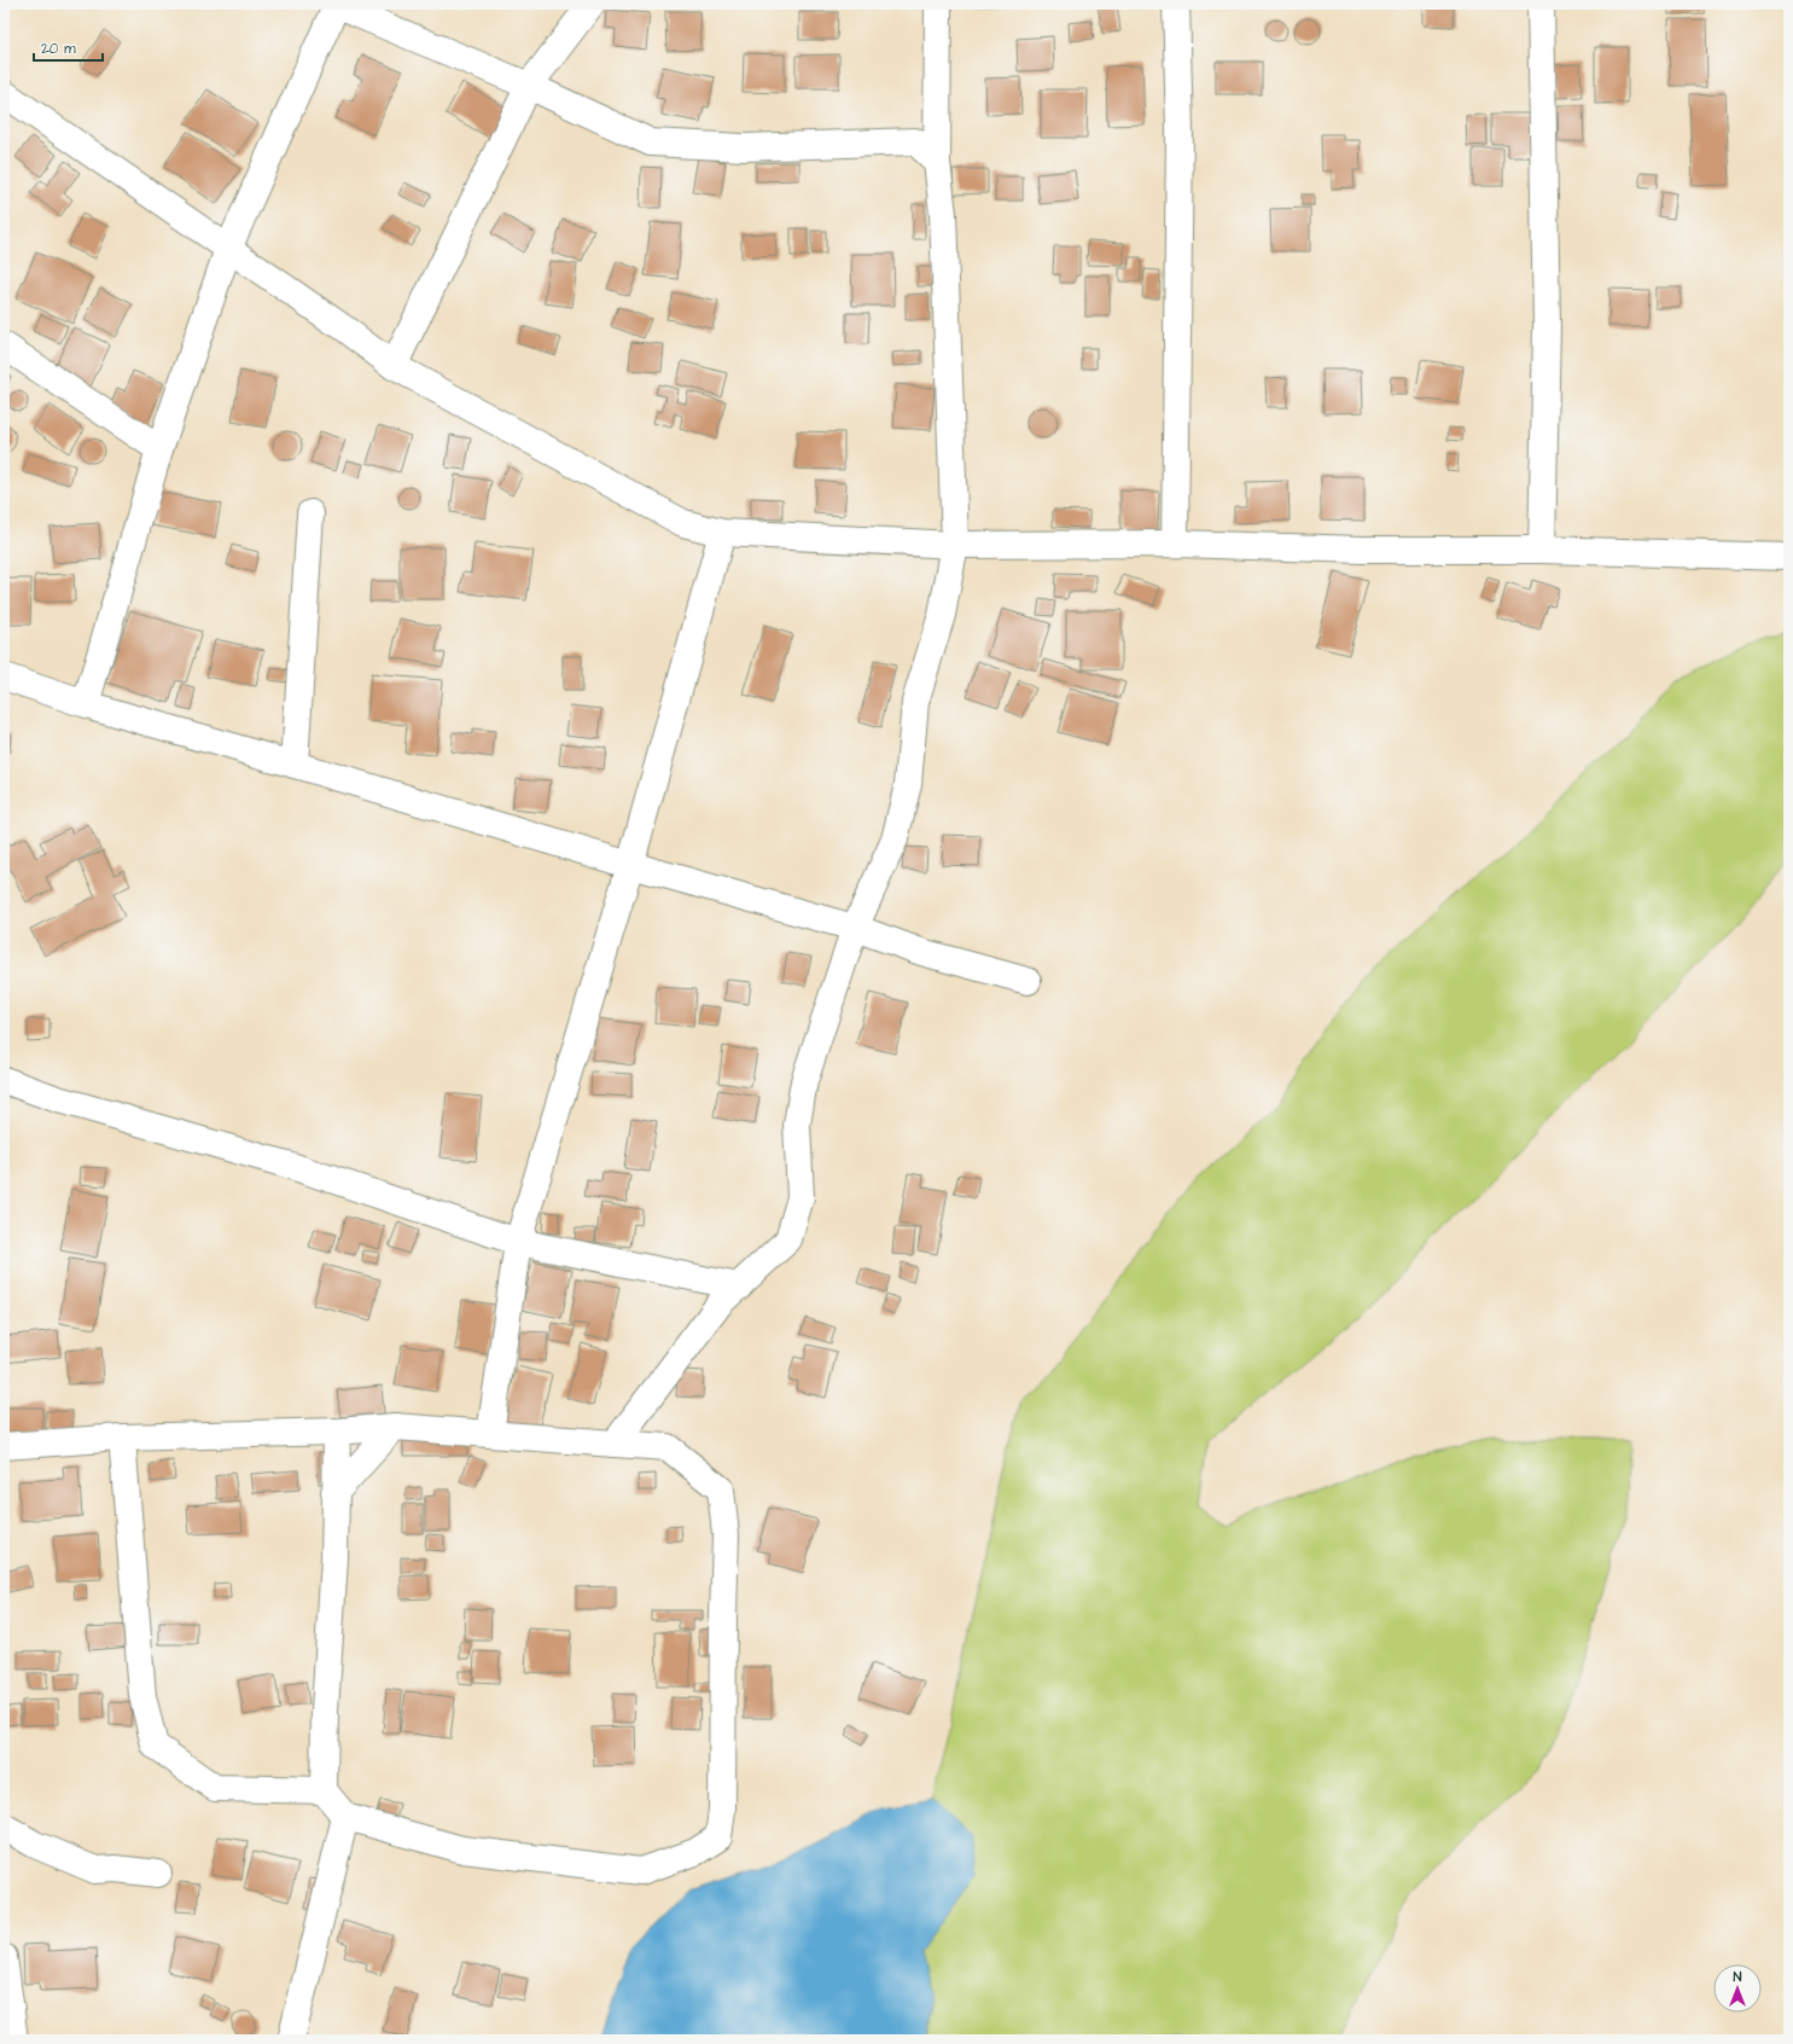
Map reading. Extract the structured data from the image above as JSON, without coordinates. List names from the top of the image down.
{
  "scale_bar": "20 m",
  "north": "top"
}
